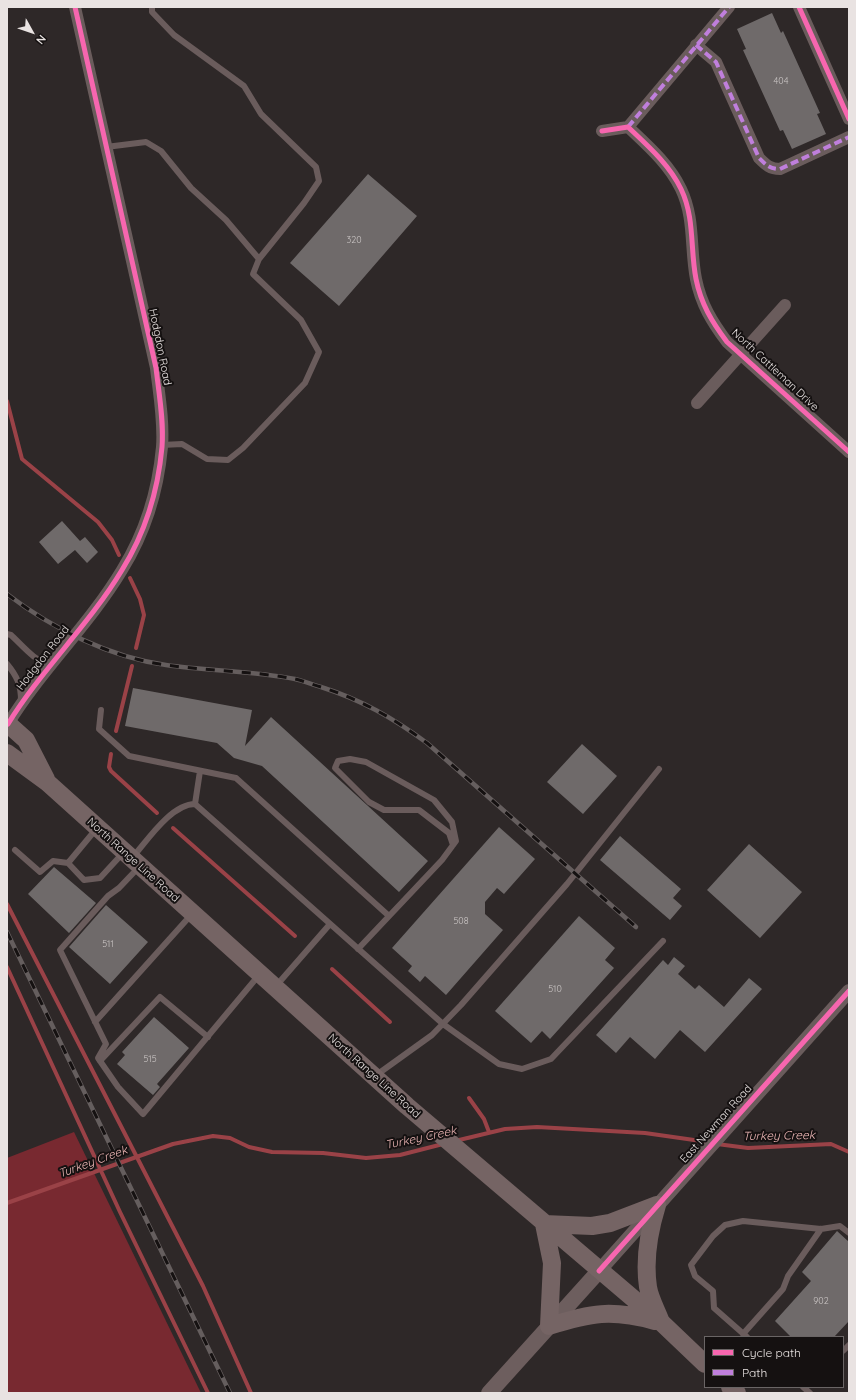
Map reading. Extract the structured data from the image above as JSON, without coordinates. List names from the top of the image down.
{
  "streets": {
    "main road": ["North Range Line Road"],
    "street": ["Hodgdon Road", "North Cattleman Drive", "East Newman Road"]
  },
  "crossings": [
    ["Hodgdon Road", "North Range Line Road"],
    ["North Range Line Road", "East Newman Road"]
  ],
  "water": ["Turkey Creek"],
  "house_numbers": [
    "404",
    "320",
    "508",
    "511",
    "510",
    "515",
    "902"
  ],
  "legend": ["Cycle path", "Path"],
  "north": "bottom right"
}
